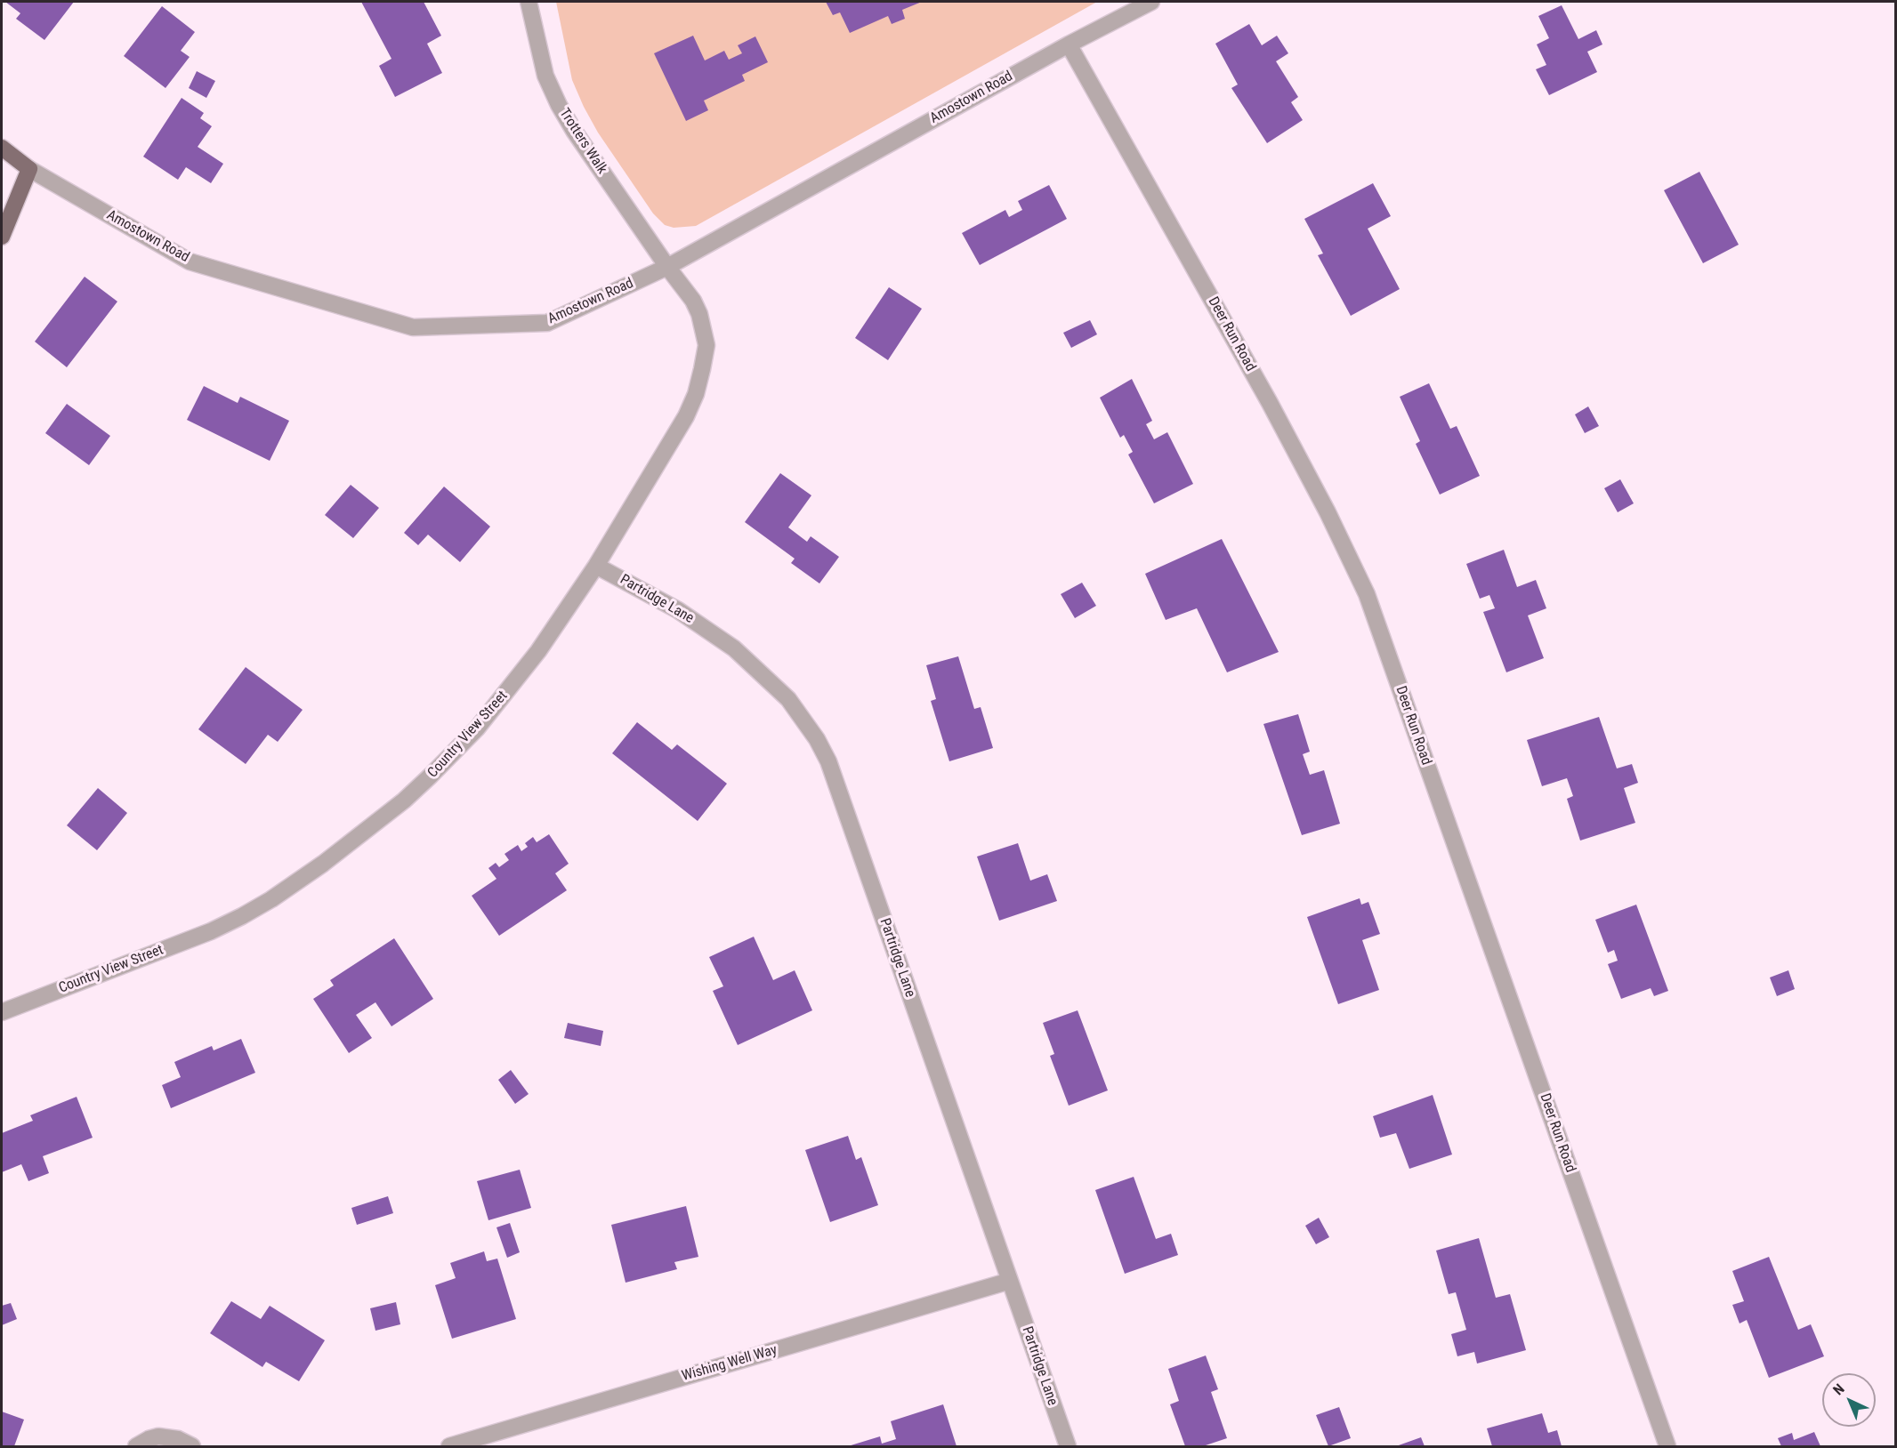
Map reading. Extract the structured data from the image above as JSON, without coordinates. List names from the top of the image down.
{
  "streets": {
    "main road": ["Amostown Road"],
    "street": [
      "Trotters Walk",
      "Deer Run Road",
      "Partridge Lane",
      "Country View Street",
      "Wishing Well Way"
    ]
  },
  "crossings": [
    ["Amostown Road", "Trotters Walk"],
    ["Amostown Road", "Deer Run Road"],
    ["Amostown Road", "Country View Street"],
    ["Trotters Walk", "Country View Street"],
    ["Partridge Lane", "Country View Street"],
    ["Partridge Lane", "Wishing Well Way"]
  ],
  "north": "top left"
}
